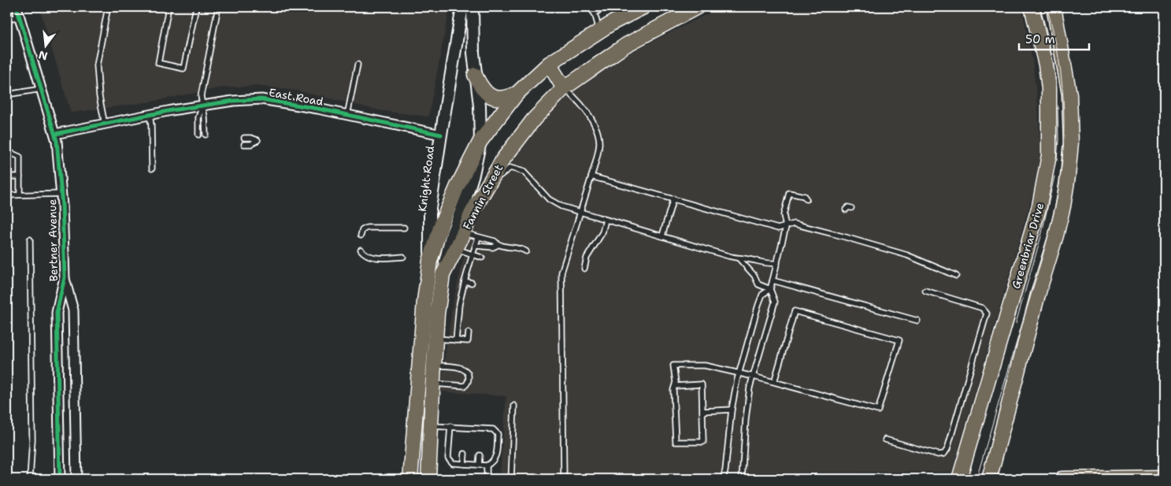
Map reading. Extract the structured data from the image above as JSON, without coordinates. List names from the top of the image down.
{
  "streets": {
    "main road": ["Fannin Street", "Greenbriar Drive"],
    "street": ["East Road", "Knight Road", "Bertner Avenue"]
  },
  "crossings": [
    ["East Road", "Knight Road"],
    ["East Road", "Bertner Avenue"]
  ],
  "scale_bar": "50 m",
  "north": "bottom"
}
